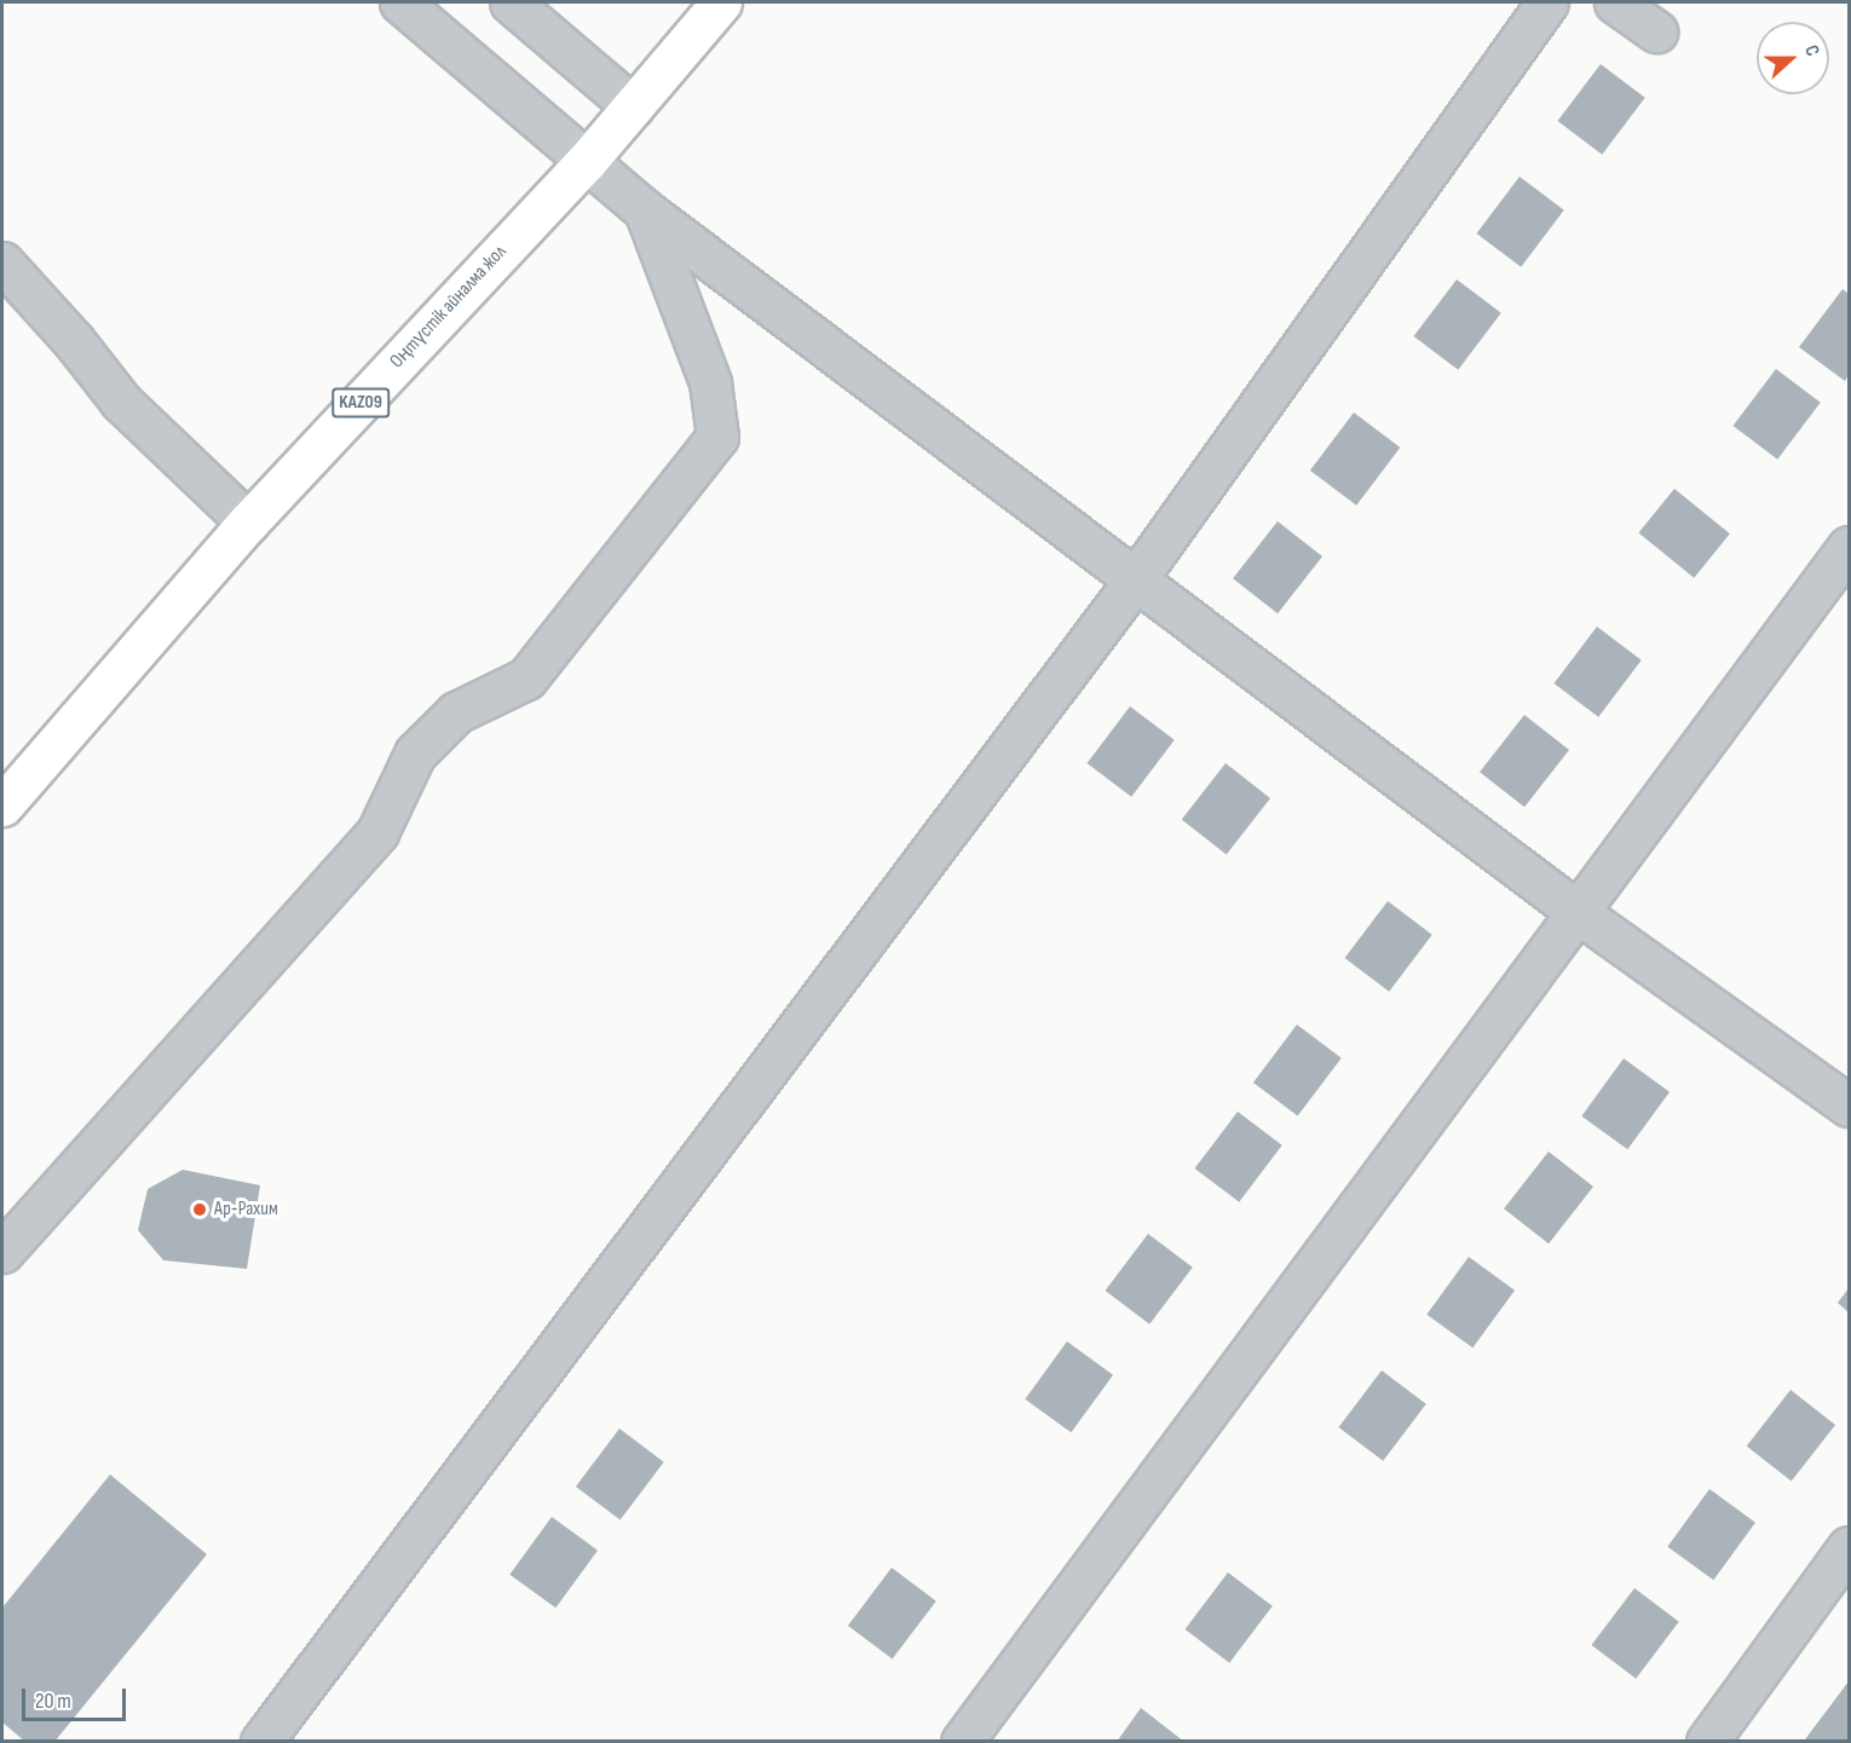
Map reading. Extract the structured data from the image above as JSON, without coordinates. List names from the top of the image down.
{
  "streets": {
    "highway": ["Оңтүстік айналма жол", "KAZ09"]
  },
  "places": ["Ар-Рахим"],
  "scale_bar": "20 m",
  "north": "right"
}
